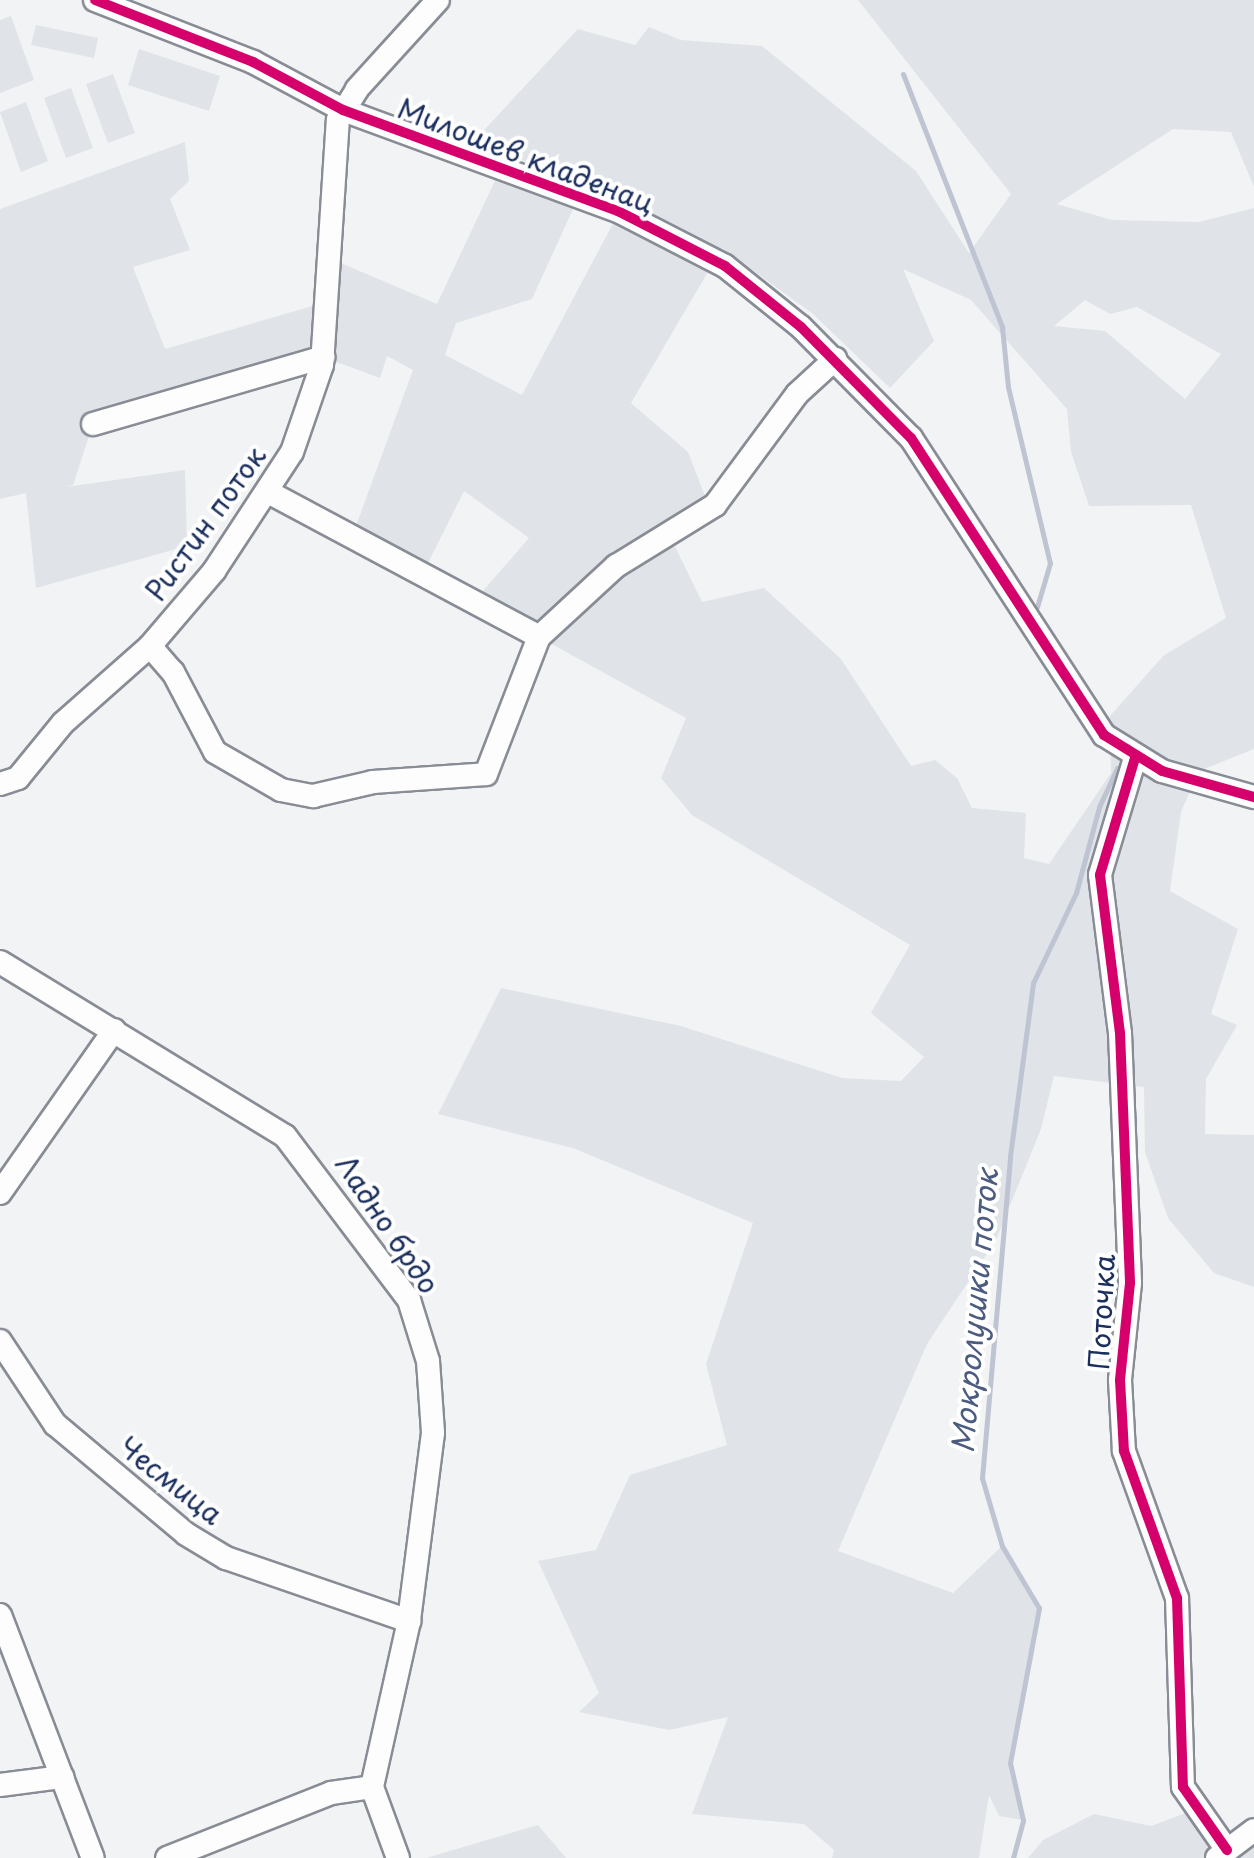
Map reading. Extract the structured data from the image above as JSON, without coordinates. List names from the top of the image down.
{
  "streets": {
    "street": [
      "Милошев кладенац",
      "Ристин поток",
      "Ладно брдо",
      "Поточка",
      "Чесмица"
    ]
  },
  "crossings": [
    ["Милошев кладенац", "Ристин поток"],
    ["Милошев кладенац", "Поточка"],
    ["Ладно брдо", "Чесмица"]
  ],
  "water": ["Мокролушки поток"]
}
